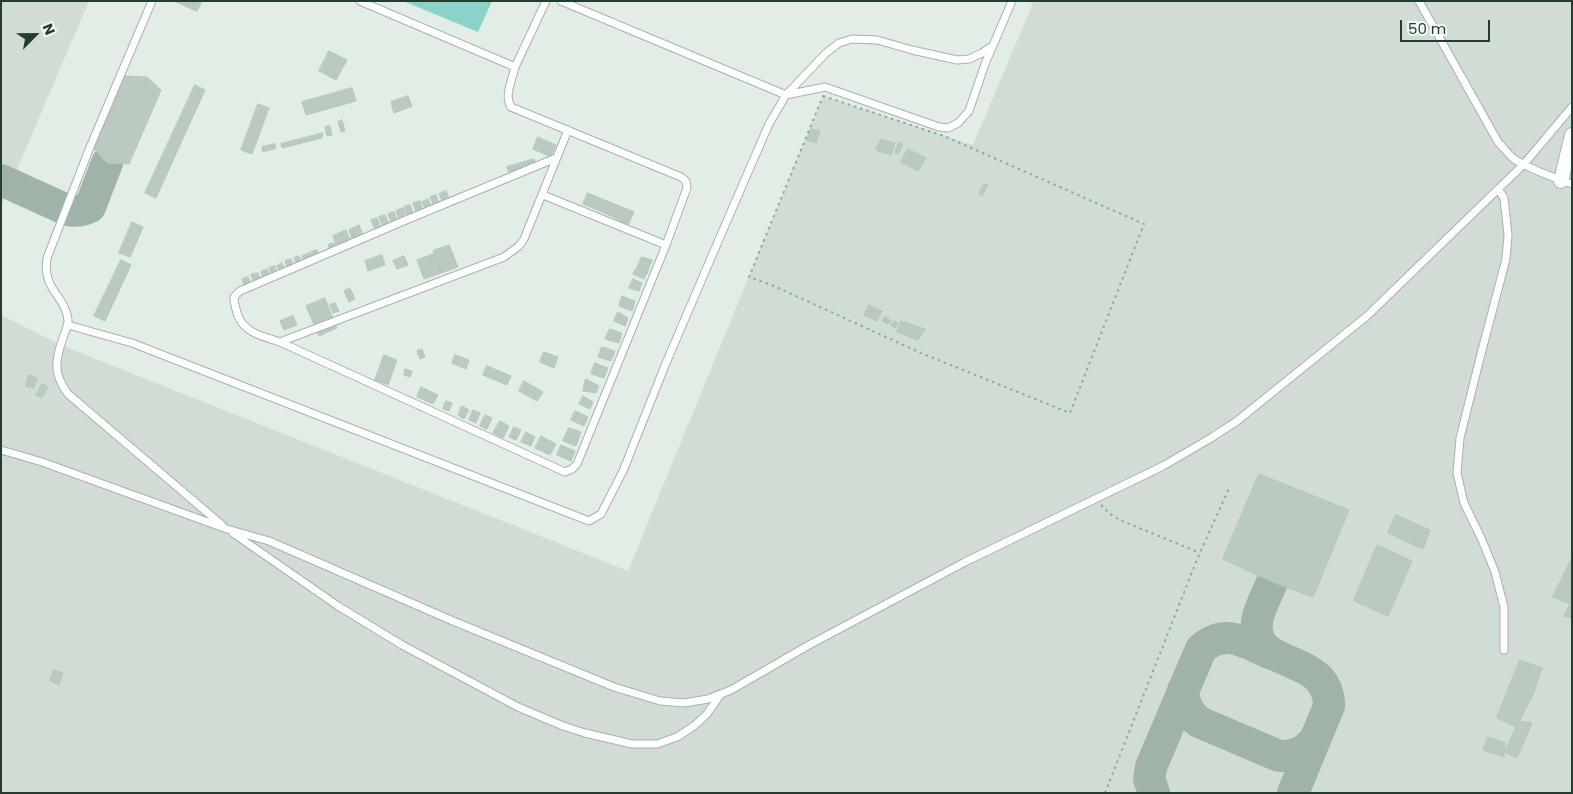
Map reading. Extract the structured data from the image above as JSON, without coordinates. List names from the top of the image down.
{
  "scale_bar": "50 m",
  "north": "top right"
}
